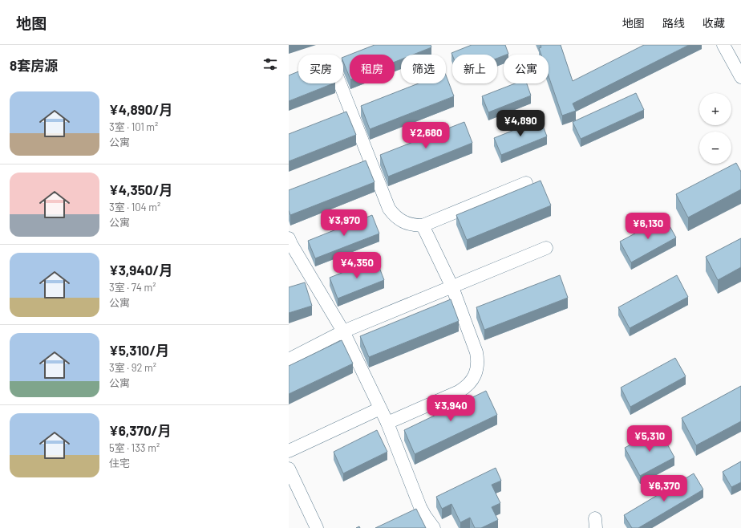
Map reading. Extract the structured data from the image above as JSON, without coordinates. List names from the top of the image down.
{
  "page": {
    "header": "地图",
    "nav": ["地图", "路线", "收藏"],
    "heading": "8套房源",
    "chip": [
      "买房",
      "租房",
      "筛选",
      "新上",
      "公寓"
    ],
    "list": [
      {
        "name": "¥4,890/月",
        "note": "3室 · 101 m² · 公寓"
      },
      {
        "name": "¥4,350/月",
        "note": "3室 · 104 m² · 公寓"
      },
      {
        "name": "¥3,940/月",
        "note": "3室 · 74 m² · 公寓"
      },
      {
        "name": "¥5,310/月",
        "note": "3室 · 92 m² · 公寓"
      },
      {
        "name": "¥6,370/月",
        "note": "5室 · 133 m² · 住宅"
      }
    ],
    "map_buttons": ["+", "−"],
    "price": [
      "¥4,890",
      "¥2,680",
      "¥3,970",
      "¥6,130",
      "¥4,350",
      "¥3,940",
      "¥5,310",
      "¥6,370"
    ]
  }
}
